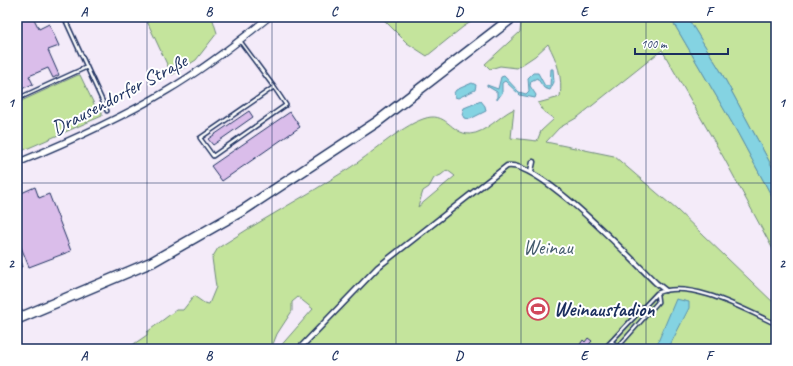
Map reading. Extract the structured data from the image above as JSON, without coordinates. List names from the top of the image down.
{
  "streets": {
    "street": ["Drausendorfer Straße"]
  },
  "parks": ["Weinau"],
  "places": {
    "sports": ["Weinaustadion"]
  },
  "scale_bar": "100 m",
  "grid": {
    "columns": [
      "A",
      "B",
      "C",
      "D",
      "E",
      "F"
    ],
    "rows": ["1", "2"]
  }
}
